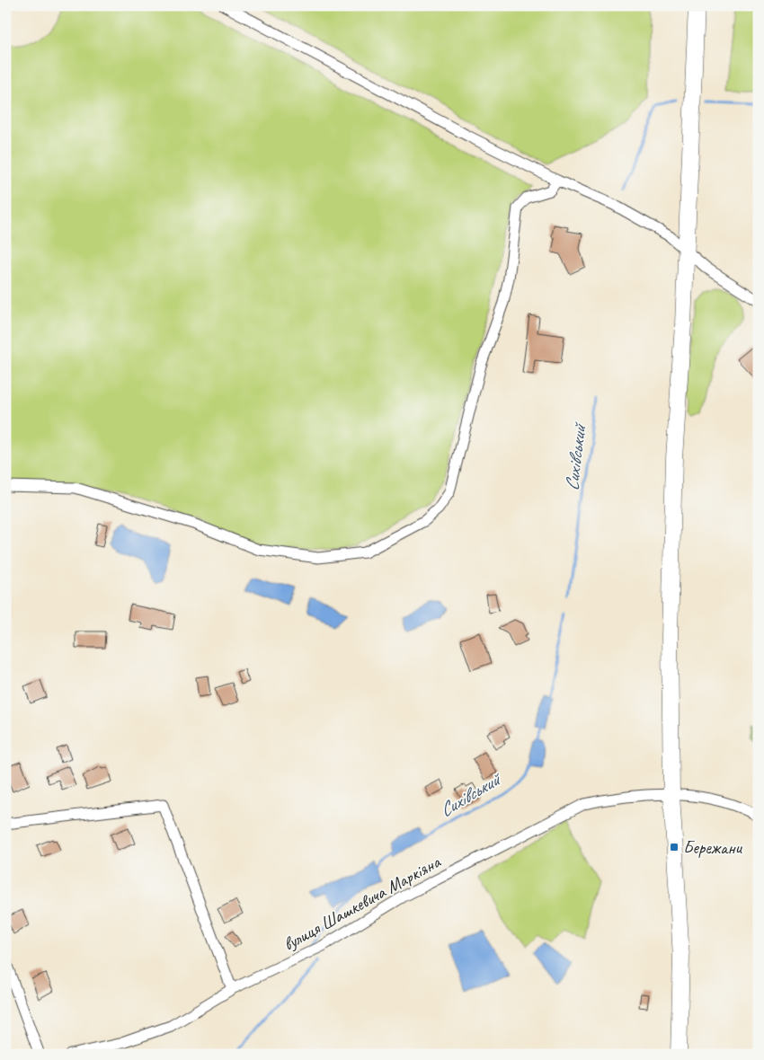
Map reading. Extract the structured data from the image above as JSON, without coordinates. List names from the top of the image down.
{
  "streets": {
    "street": ["вулиця Шашкевича Маркіяна"]
  },
  "water": ["Сихівський"],
  "places": {
    "transit": ["Бережани"]
  }
}
